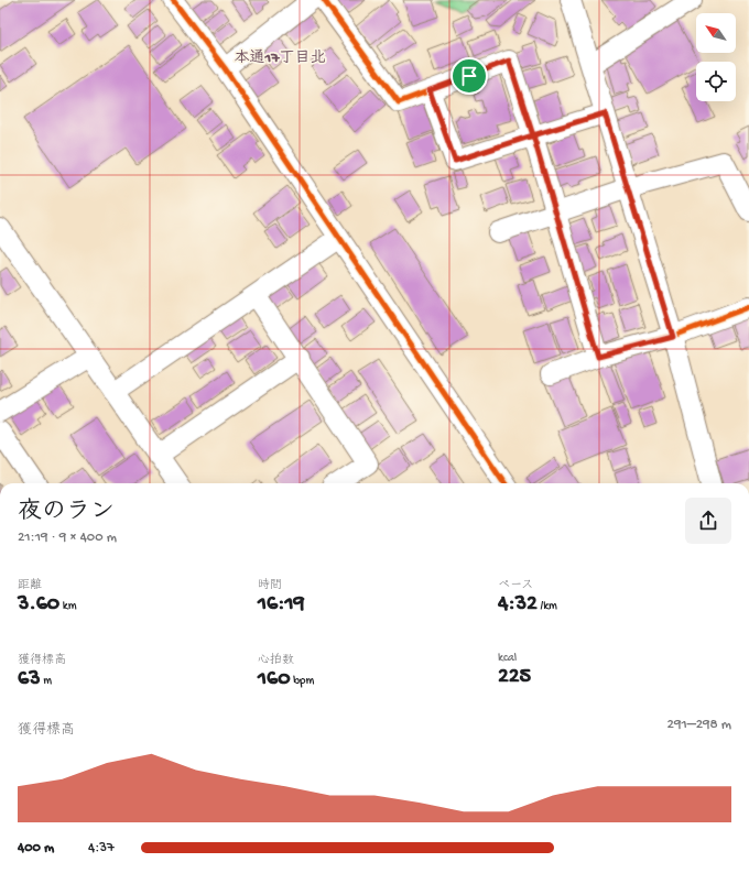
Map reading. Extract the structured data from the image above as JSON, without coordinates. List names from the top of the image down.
{
  "districts": ["本通17丁目北"],
  "north": "top left",
  "page": {
    "heading": ["夜のラン", "21:19 · 9 × 400 m"],
    "stats": [
      ["距離", "3.60 km"],
      ["時間", "16:19"],
      ["ペース", "4:32 /km"],
      ["獲得標高", "63 m"],
      ["心拍数", "160 bpm"],
      ["kcal", "225"]
    ],
    "chart": ["獲得標高", "291–298 m"],
    "list": [
      {
        "name": "400 m",
        "note": "4:37"
      }
    ]
  }
}
